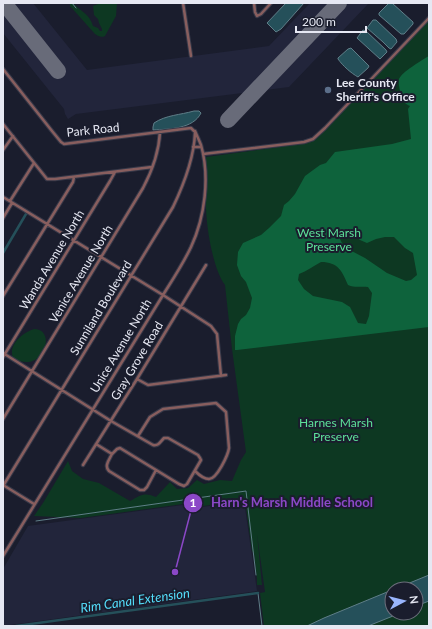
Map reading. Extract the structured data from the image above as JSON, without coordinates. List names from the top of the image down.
{
  "streets": {
    "street": [
      "Park Road",
      "Wanda Avenue North",
      "Venice Avenue North",
      "Sunniland Boulevard",
      "Unice Avenue North",
      "Gray Grove Road"
    ]
  },
  "crossings": [
    ["Park Road", "Venice Avenue North"],
    ["Park Road", "Sunniland Boulevard"],
    ["Park Road", "Unice Avenue North"],
    ["Sunniland Boulevard", "Unice Avenue North"]
  ],
  "water": ["Rim Canal Extension"],
  "parks": ["West Marsh Preserve", "Harnes Marsh Preserve"],
  "places": ["Lee County Sheriff's Office", "Harn's Marsh Middle School"],
  "scale_bar": "200 m",
  "north": "right"
}
